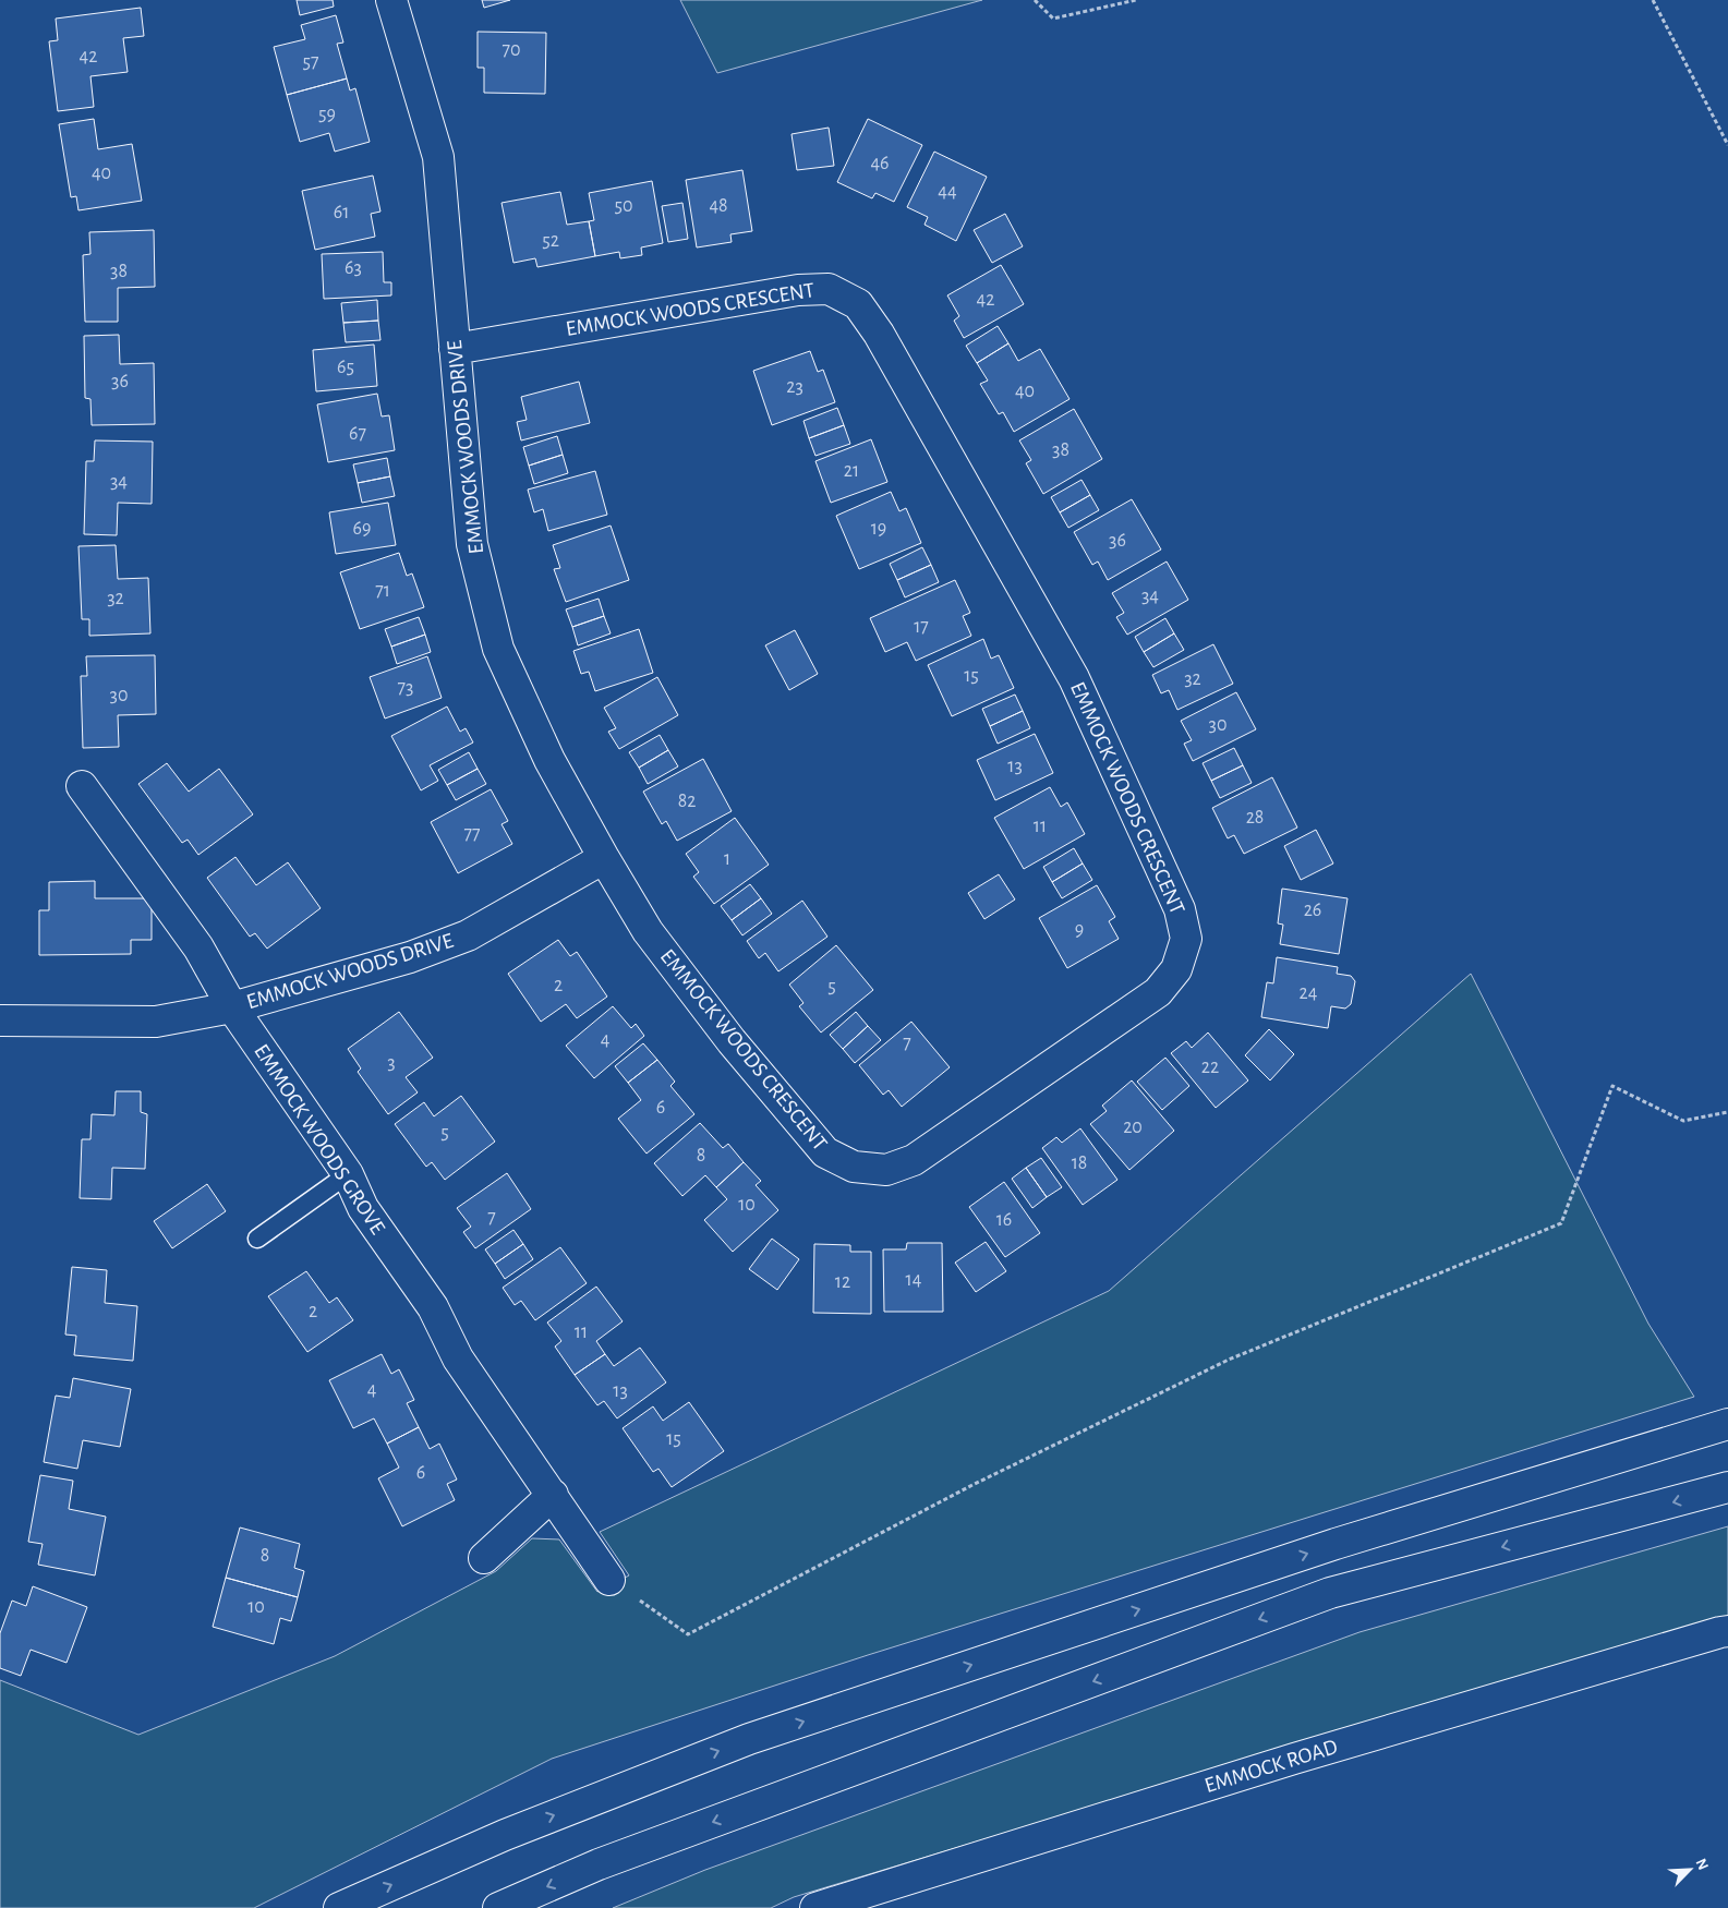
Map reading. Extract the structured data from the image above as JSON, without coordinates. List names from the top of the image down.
{
  "streets": {
    "main road": [
      "EMMOCK WOODS CRESCENT",
      "EMMOCK WOODS DRIVE",
      "EMMOCK WOODS GROVE",
      "EMMOCK ROAD"
    ]
  },
  "crossings": [
    ["EMMOCK WOODS CRESCENT", "EMMOCK WOODS DRIVE"],
    ["EMMOCK WOODS DRIVE", "EMMOCK WOODS GROVE"]
  ],
  "house_numbers": [
    "70",
    "42",
    "57",
    "59",
    "46",
    "40",
    "44",
    "50",
    "48",
    "61",
    "52",
    "63",
    "38",
    "42",
    "65",
    "36",
    "23",
    "40",
    "67",
    "38",
    "21",
    "34",
    "69",
    "19",
    "36",
    "71",
    "34",
    "32",
    "17",
    "15",
    "32",
    "73",
    "30",
    "30",
    "13",
    "82",
    "28",
    "11",
    "77",
    "1",
    "26",
    "9",
    "2",
    "5",
    "24",
    "4",
    "7",
    "3",
    "22",
    "6",
    "20",
    "5",
    "8",
    "18",
    "10",
    "7",
    "16",
    "14",
    "12",
    "2",
    "11",
    "4",
    "13",
    "15",
    "6",
    "8",
    "10"
  ],
  "north": "top right"
}
